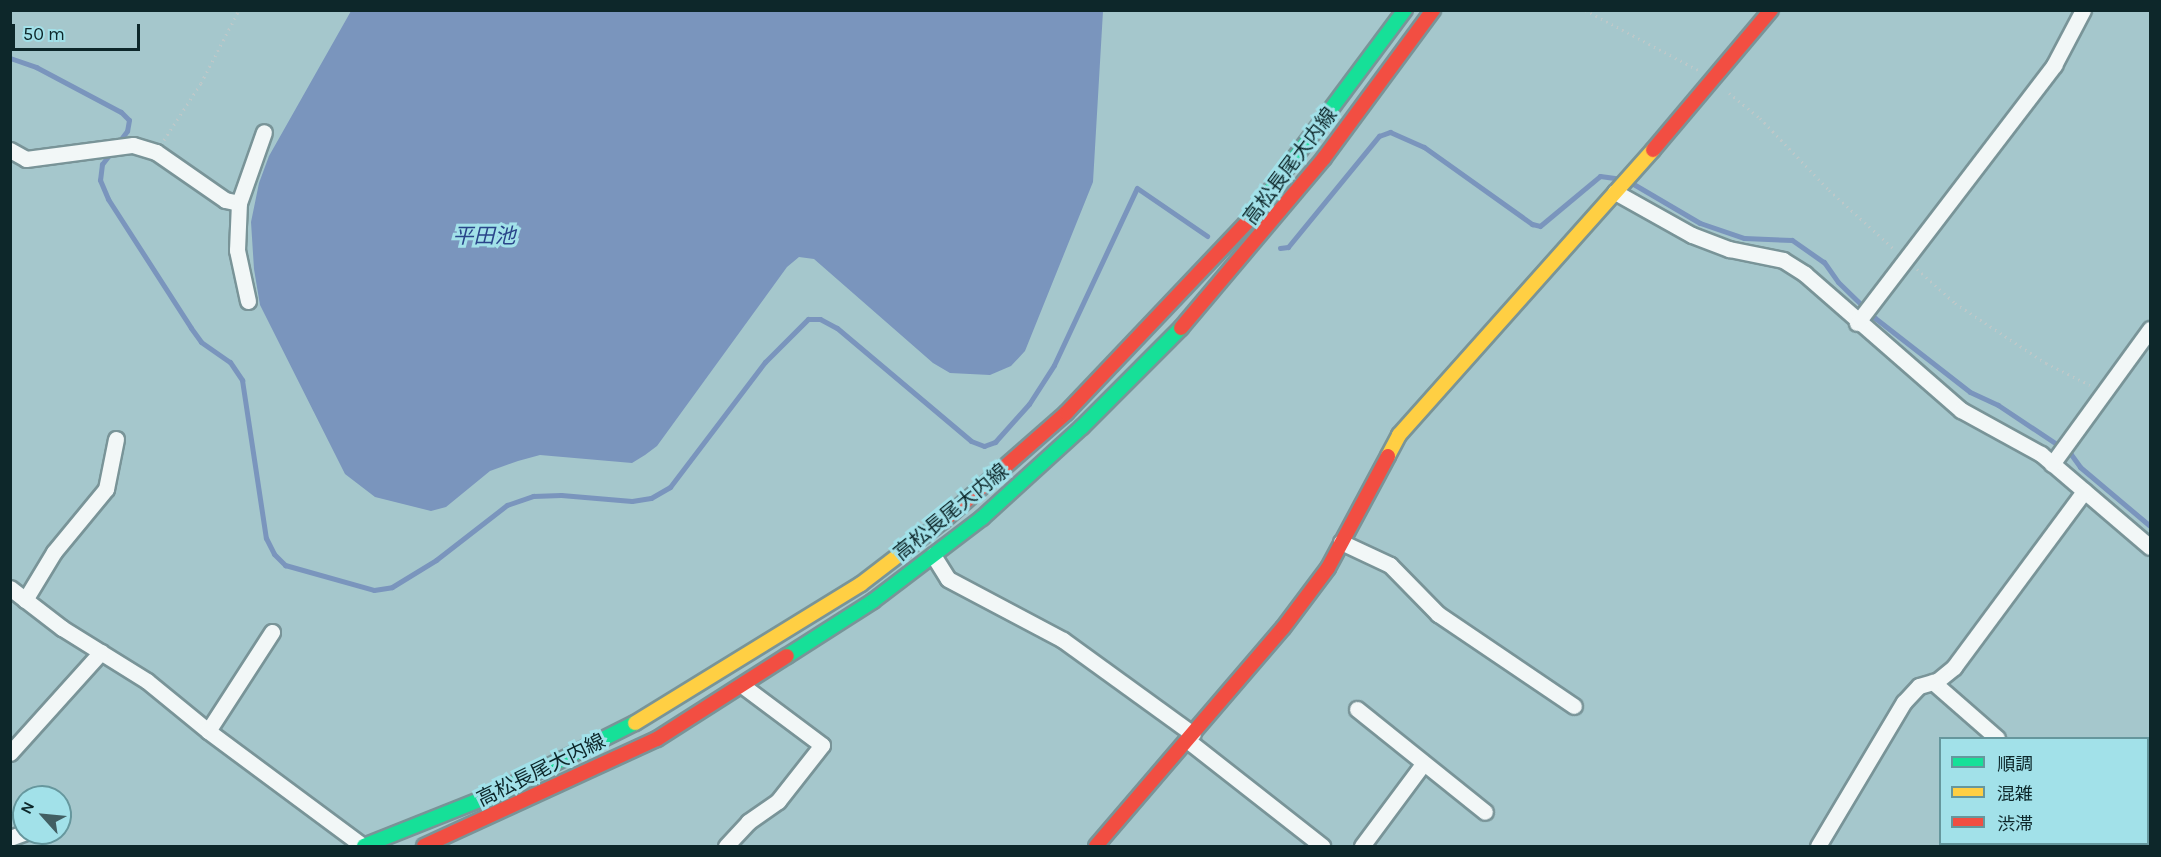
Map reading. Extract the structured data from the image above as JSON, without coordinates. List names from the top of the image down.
{
  "streets": {
    "main road": ["高松長尾大内線"]
  },
  "water": ["平田池"],
  "legend": ["順調", "混雑", "渋滞"],
  "scale_bar": "50 m",
  "north": "top left"
}
